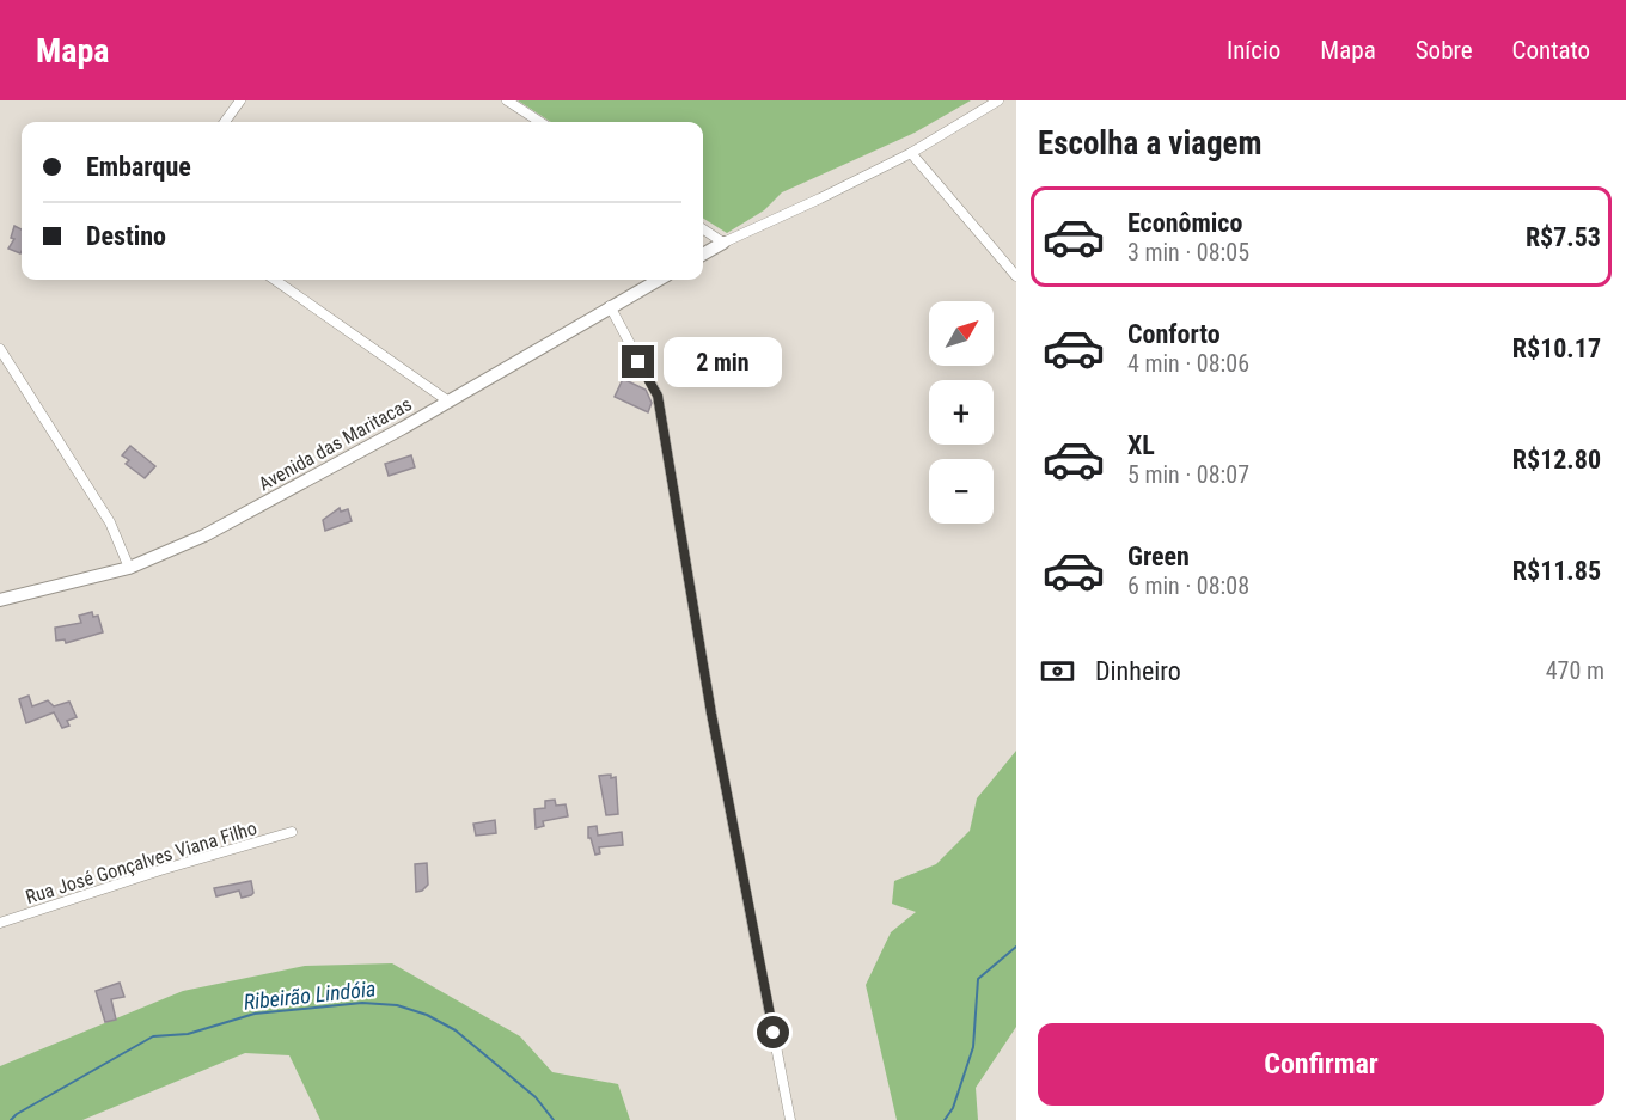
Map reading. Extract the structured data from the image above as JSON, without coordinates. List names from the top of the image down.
{
  "streets": {
    "street": ["Avenida das Maritacas", "Rua José Gonçalves Viana Filho"]
  },
  "water": ["Ribeirão Lindóia"],
  "north": "top right",
  "page": {
    "header": "Mapa",
    "nav": [
      "Início",
      "Mapa",
      "Sobre",
      "Contato"
    ],
    "heading": "Escolha a viagem",
    "banner": ["Embarque", "Destino"],
    "list": [
      {
        "name": "Econômico",
        "note": "3 min · 08:05",
        "value": "R$7.53"
      },
      {
        "name": "Conforto",
        "note": "4 min · 08:06",
        "value": "R$10.17"
      },
      {
        "name": "XL",
        "note": "5 min · 08:07",
        "value": "R$12.80"
      },
      {
        "name": "Green",
        "note": "6 min · 08:08",
        "value": "R$11.85"
      }
    ],
    "map_buttons": ["+", "−"],
    "bubble": "2 min",
    "pay": ["Dinheiro", "470 m"],
    "buttons": "Confirmar"
  }
}
